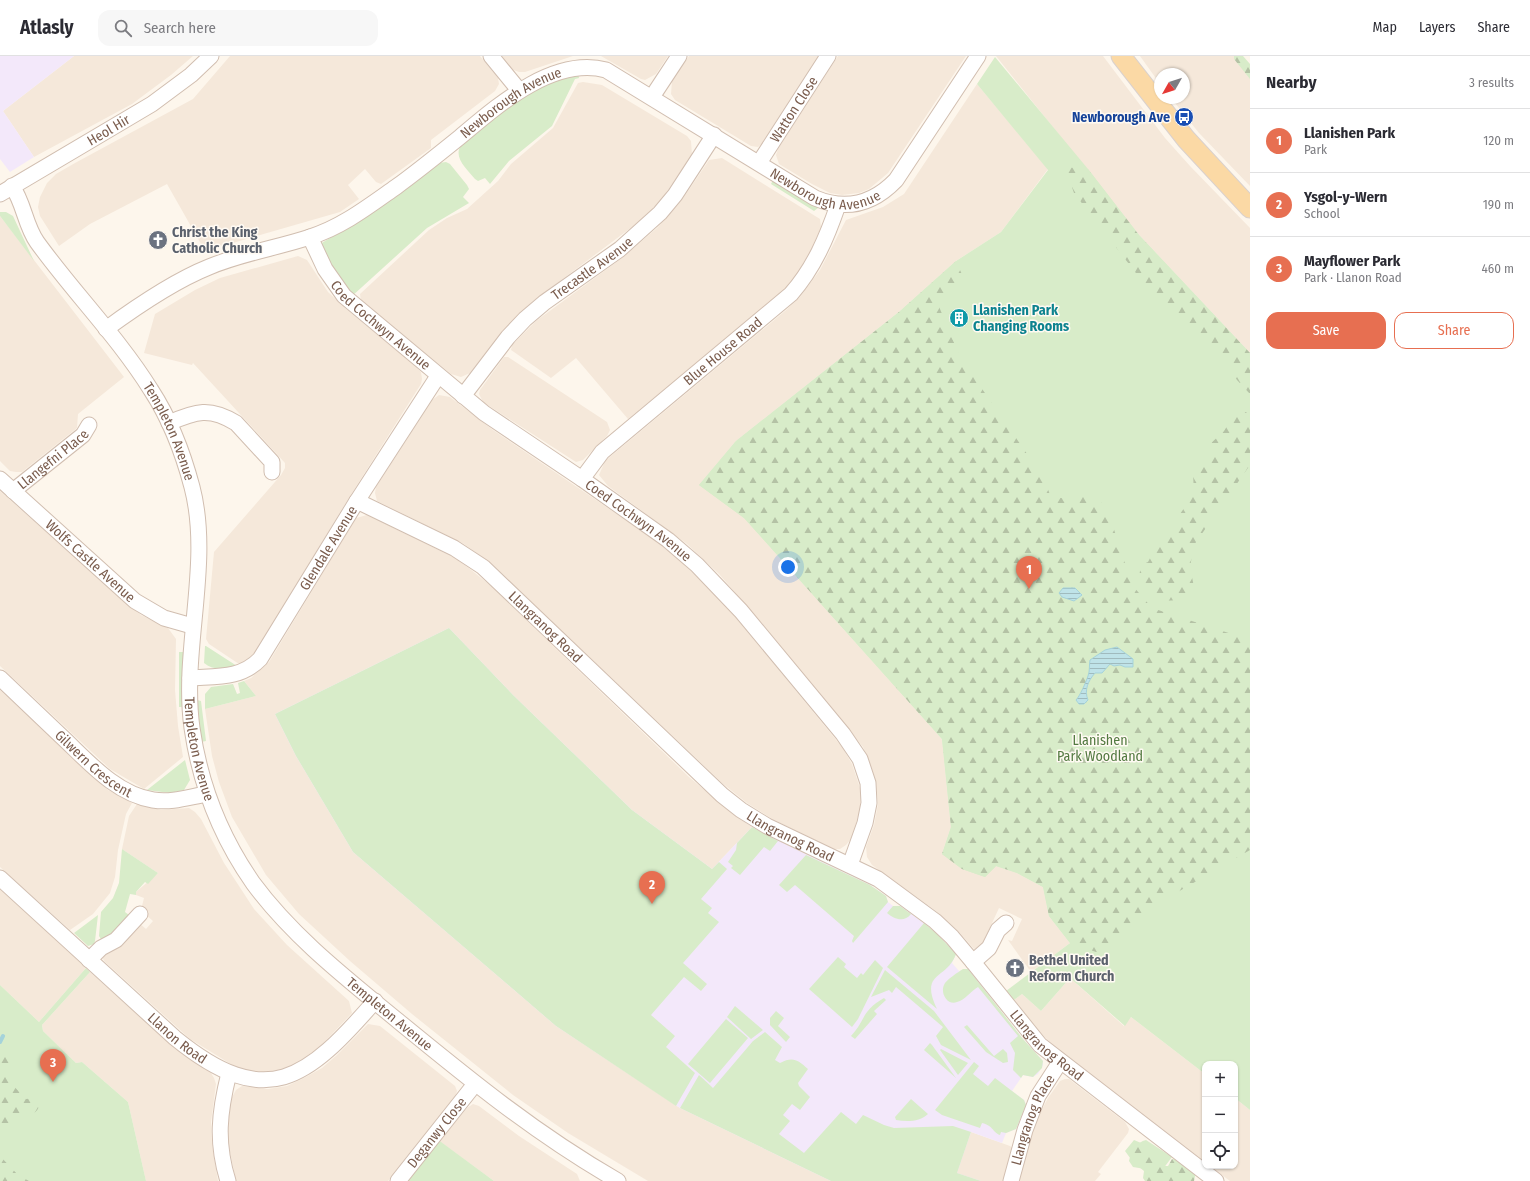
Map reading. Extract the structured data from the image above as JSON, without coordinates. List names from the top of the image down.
{
  "streets": {
    "street": [
      "Newborough Avenue",
      "Watton Close",
      "Heol Hir",
      "Trecastle Avenue",
      "Coed Cochwyn Avenue",
      "Blue House Road",
      "Templeton Avenue",
      "Llangefni Place",
      "Glendale Avenue",
      "Wolfs Castle Avenue",
      "Llangranog Road",
      "Gilwern Crescent",
      "Llanon Road",
      "Llangranog Place",
      "Deganwy Close"
    ]
  },
  "crossings": [
    ["Newborough Avenue", "Watton Close"],
    ["Newborough Avenue", "Trecastle Avenue"],
    ["Newborough Avenue", "Coed Cochwyn Avenue"],
    ["Newborough Avenue", "Blue House Road"],
    ["Newborough Avenue", "Templeton Avenue"],
    ["Heol Hir", "Templeton Avenue"],
    ["Trecastle Avenue", "Coed Cochwyn Avenue"],
    ["Coed Cochwyn Avenue", "Blue House Road"],
    ["Coed Cochwyn Avenue", "Glendale Avenue"],
    ["Coed Cochwyn Avenue", "Llangranog Road"],
    ["Templeton Avenue", "Glendale Avenue"],
    ["Templeton Avenue", "Wolfs Castle Avenue"],
    ["Templeton Avenue", "Gilwern Crescent"],
    ["Templeton Avenue", "Llanon Road"],
    ["Templeton Avenue", "Deganwy Close"],
    ["Llangefni Place", "Wolfs Castle Avenue"],
    ["Glendale Avenue", "Llangranog Road"],
    ["Llangranog Road", "Llangranog Place"]
  ],
  "parks": ["Llanishen Park Woodland"],
  "places": {
    "bus stop": ["Newborough Ave"],
    "church": ["Christ the King Catholic Church", "Bethel United Reform Church"],
    "building": ["Llanishen Park Changing Rooms"]
  },
  "north": "bottom left",
  "page": {
    "header": "Atlasly",
    "search": "Search here",
    "nav": ["Map", "Layers", "Share"],
    "heading": ["Nearby", "3 results"],
    "list": [
      {
        "mark": "1",
        "name": "Llanishen Park",
        "note": "Park",
        "value": "120 m"
      },
      {
        "mark": "2",
        "name": "Ysgol-y-Wern",
        "note": "School",
        "value": "190 m"
      },
      {
        "mark": "3",
        "name": "Mayflower Park",
        "note": "Park · Llanon Road",
        "value": "460 m"
      }
    ],
    "buttons": ["Save", "Share"],
    "pins": ["1", "2", "3"],
    "map_buttons": ["+", "−"]
  }
}
